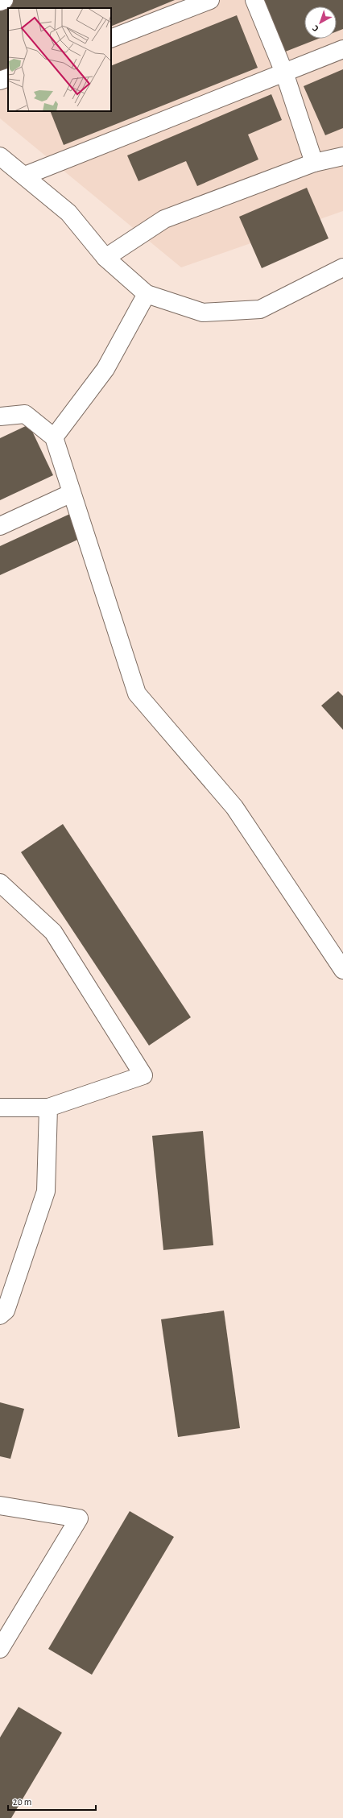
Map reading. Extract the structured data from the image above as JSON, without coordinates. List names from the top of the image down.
{
  "scale_bar": "20 m",
  "north": "bottom left"
}
